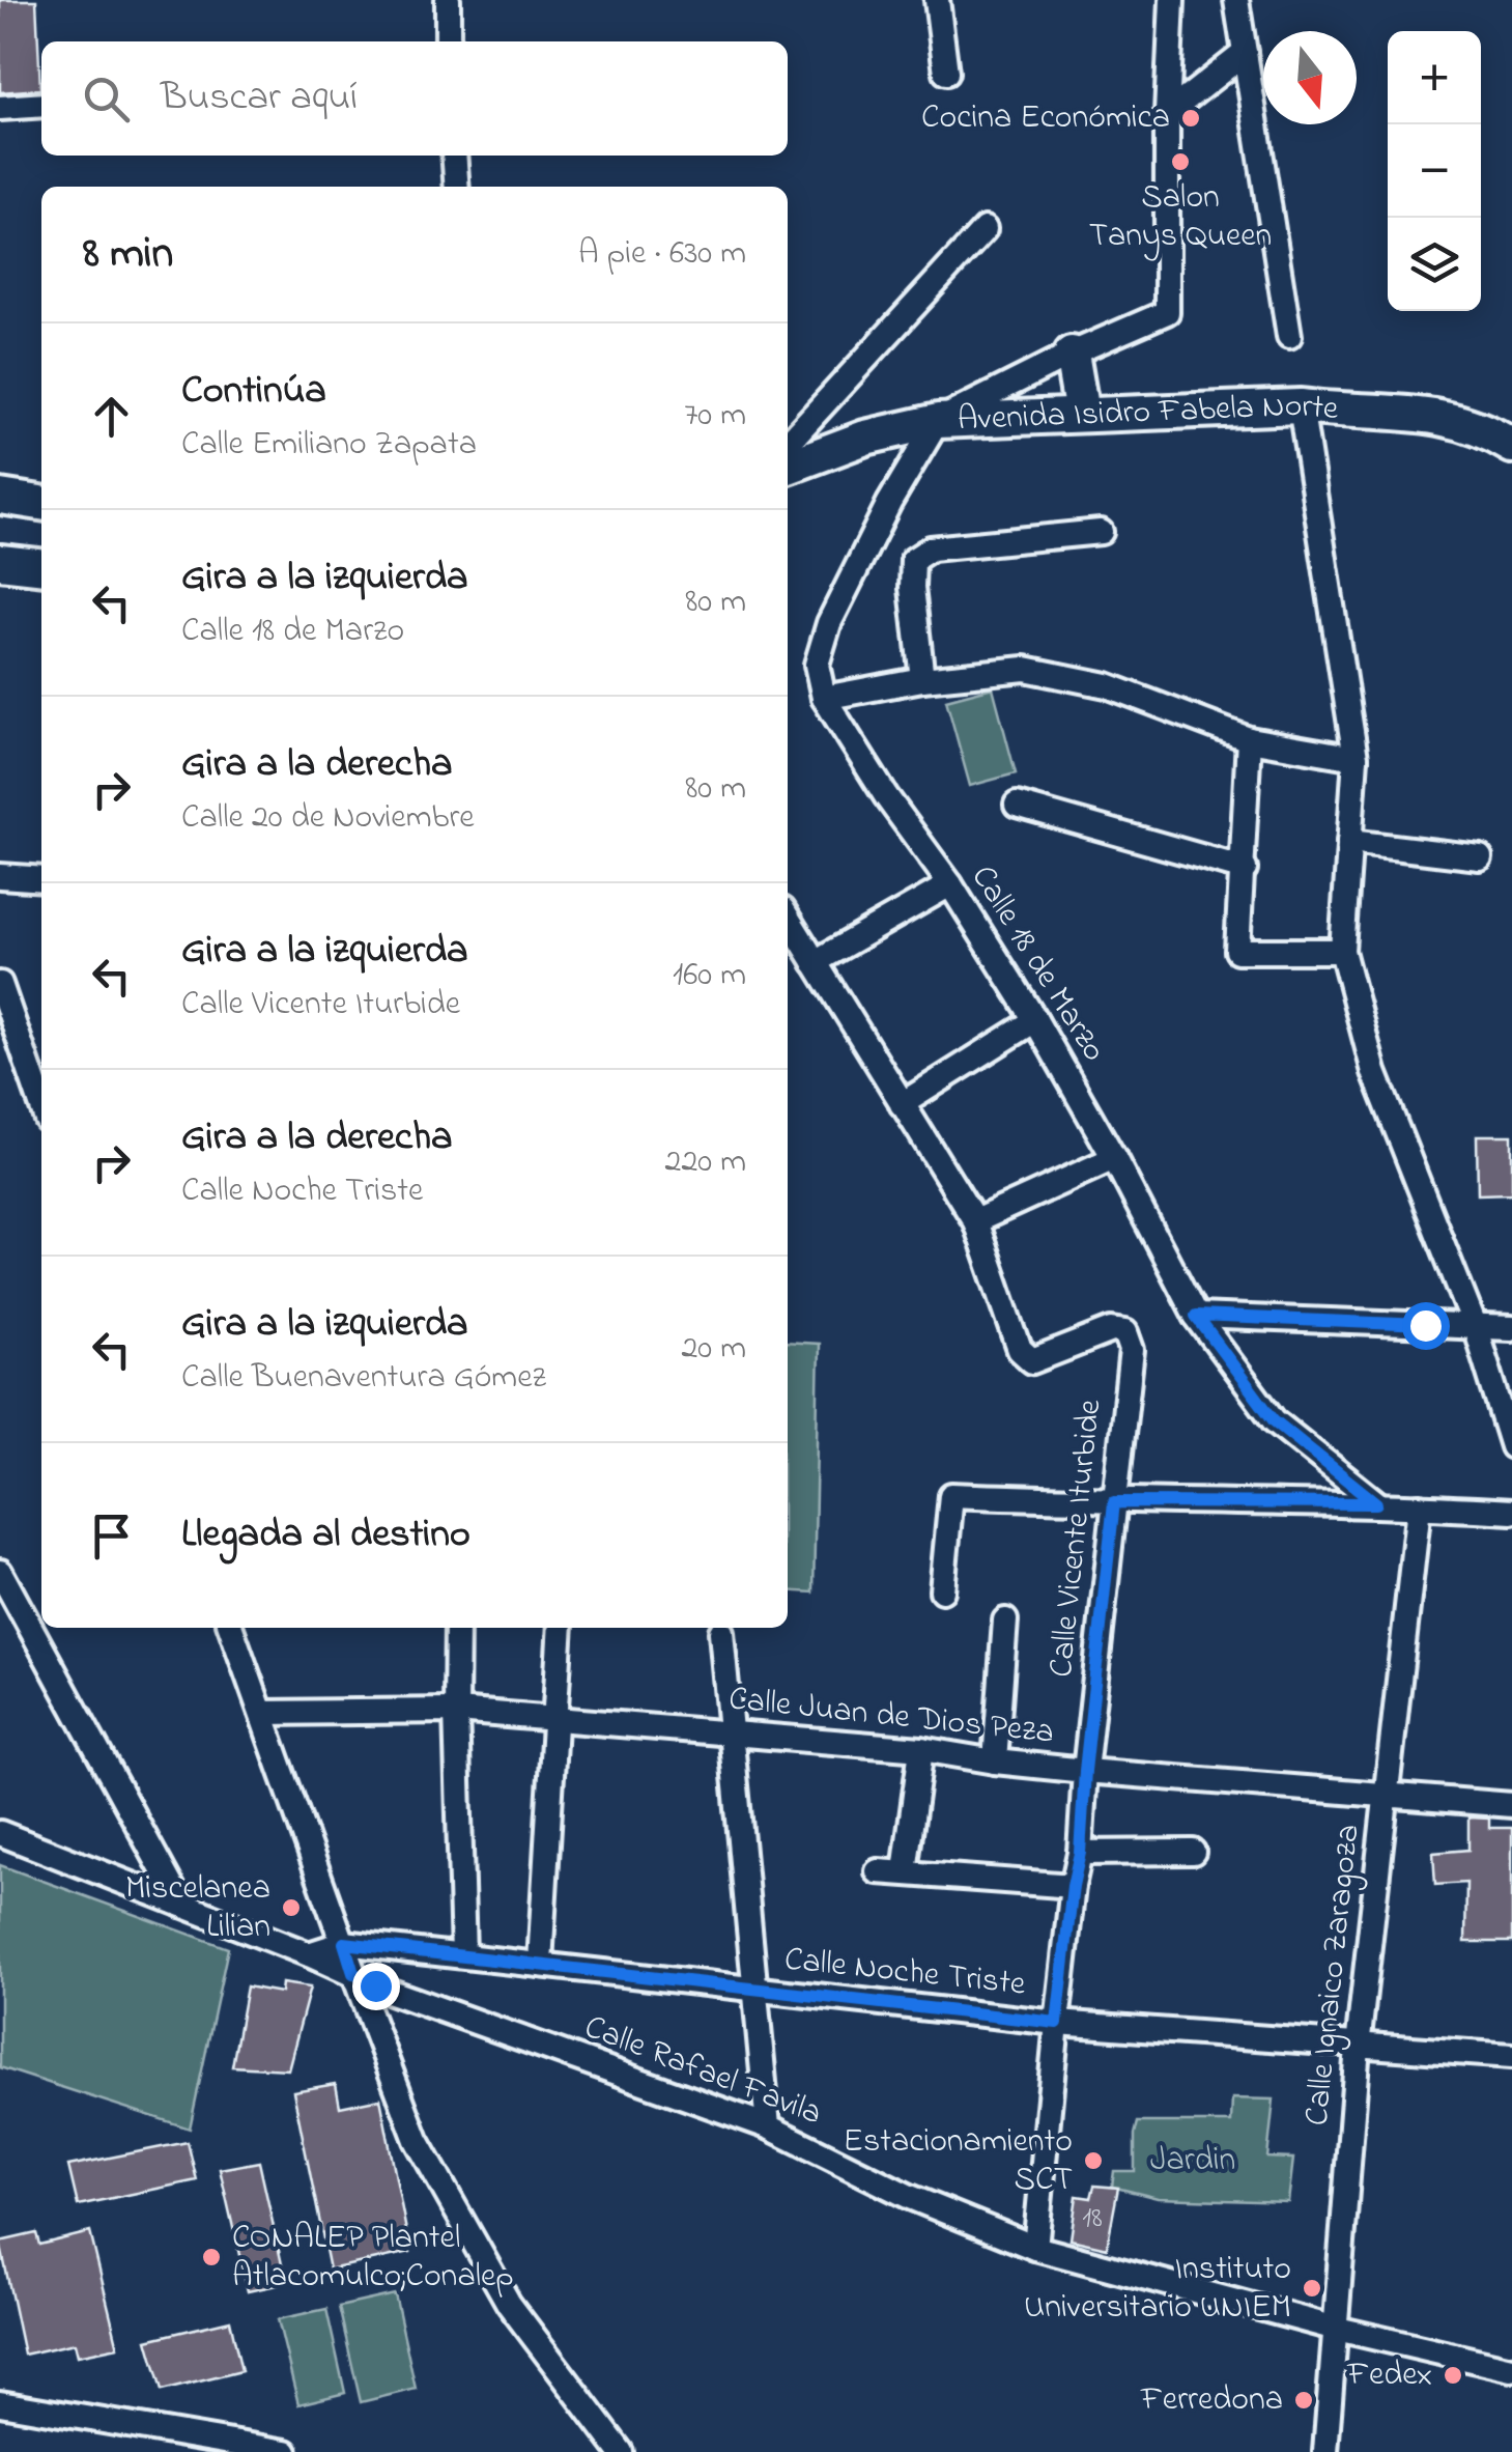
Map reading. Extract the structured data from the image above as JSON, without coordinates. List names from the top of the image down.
{
  "streets": {
    "main road": ["Avenida Isidro Fabela Norte"],
    "street": [
      "Calle 18 de Marzo",
      "Calle Vicente Iturbide",
      "Calle Juan de Dios Peza",
      "Calle Noche Triste",
      "Calle Ignaico Zaragoza",
      "Calle Rafael Favila"
    ]
  },
  "crossings": [
    ["Avenida Isidro Fabela Norte", "Calle 18 de Marzo"],
    ["Calle Vicente Iturbide", "Calle Juan de Dios Peza"],
    ["Calle Vicente Iturbide", "Calle Noche Triste"],
    ["Calle Vicente Iturbide", "Calle Rafael Favila"],
    ["Calle Juan de Dios Peza", "Calle Ignaico Zaragoza"],
    ["Calle Noche Triste", "Calle Ignaico Zaragoza"],
    ["Calle Noche Triste", "Calle Rafael Favila"],
    ["Calle Ignaico Zaragoza", "Calle Rafael Favila"]
  ],
  "parks": ["Jardin"],
  "places": [
    "Cocina Económica",
    "Salon Tanys Queen",
    "Miscelanea Lilian",
    "Estacionamiento SCT",
    "CONALEP Plantel Atlacomulco;Conalep",
    "Instituto Universitario UNIEM",
    "Fedex",
    "Ferredona"
  ],
  "house_numbers": ["18"],
  "north": "bottom",
  "page": {
    "map_buttons": ["+", "−"],
    "search": "Buscar aquí",
    "heading": ["8 min", "A pie · 630 m"],
    "list": [
      ["Continúa", "Calle Emiliano Zapata", "70 m"],
      ["Gira a la izquierda", "Calle 18 de Marzo", "80 m"],
      ["Gira a la derecha", "Calle 20 de Noviembre", "80 m"],
      ["Gira a la izquierda", "Calle Vicente Iturbide", "160 m"],
      ["Gira a la derecha", "Calle Noche Triste", "220 m"],
      ["Gira a la izquierda", "Calle Buenaventura Gómez", "20 m"],
      "Llegada al destino"
    ]
  }
}
